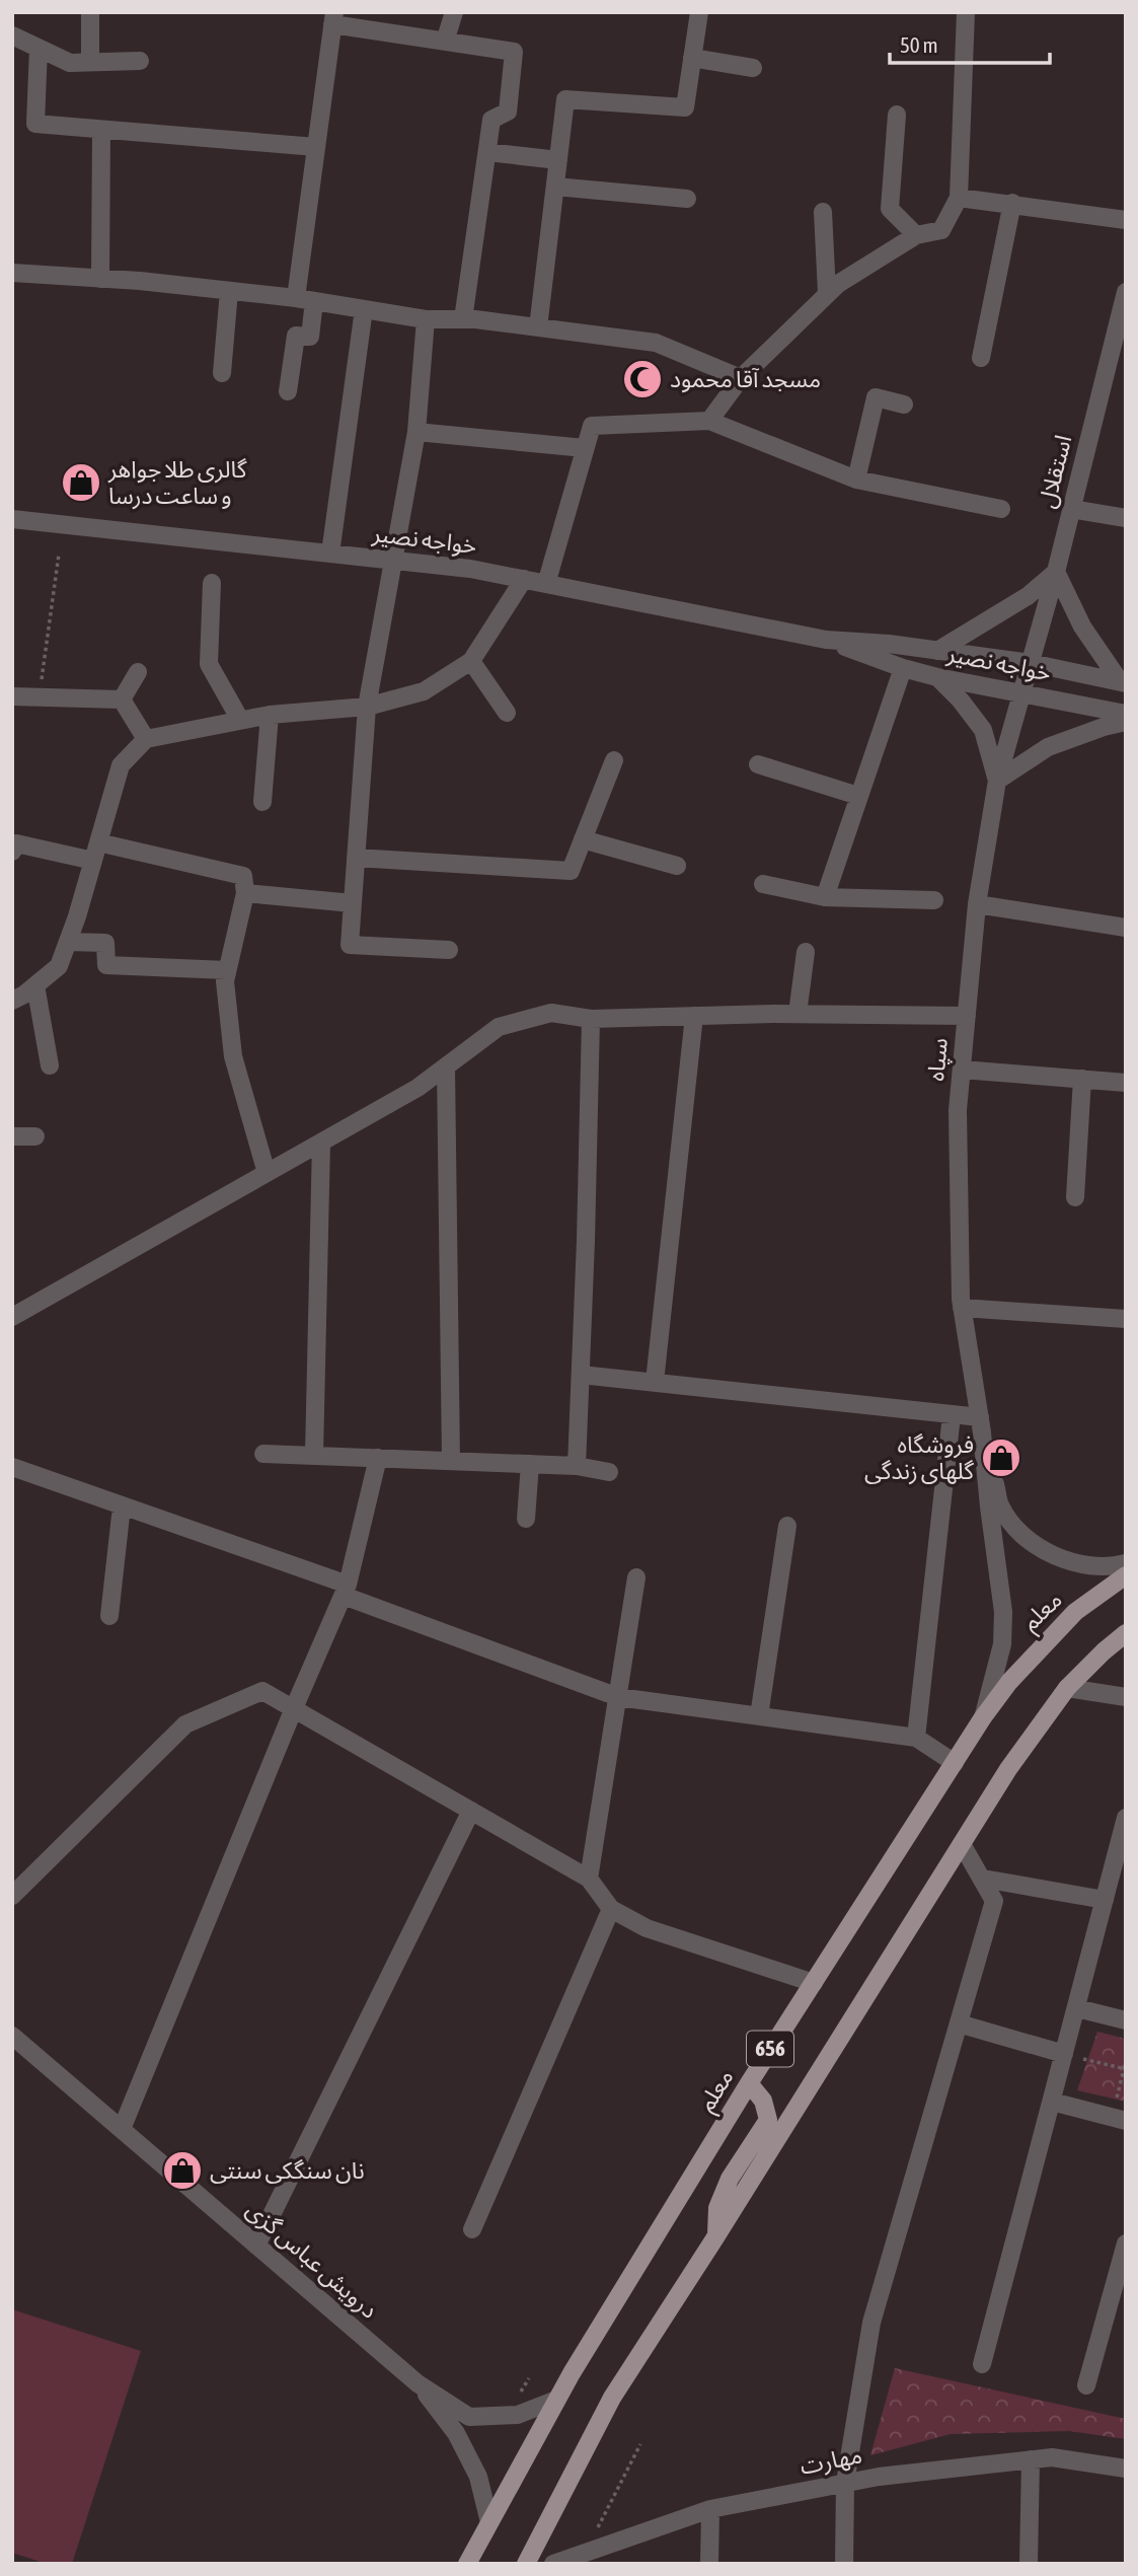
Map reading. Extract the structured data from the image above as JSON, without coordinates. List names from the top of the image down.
{
  "streets": {
    "main road": ["معلم", "656"],
    "street": [
      "استقلال",
      "خواجه نصیر",
      "سپاه",
      "درویش عباس گزی",
      "مهارت"
    ]
  },
  "crossings": [
    ["استقلال", "خواجه نصیر"],
    ["استقلال", "سپاه"],
    ["خواجه نصیر", "سپاه"]
  ],
  "places": {
    "mosque": ["مسجد آقا محمود"],
    "shop": ["گالری طلا جواهر و ساعت درسا", "فروشگاه گلهای زندگی", "نان سنگکی سنتی"]
  },
  "scale_bar": "50 m"
}
